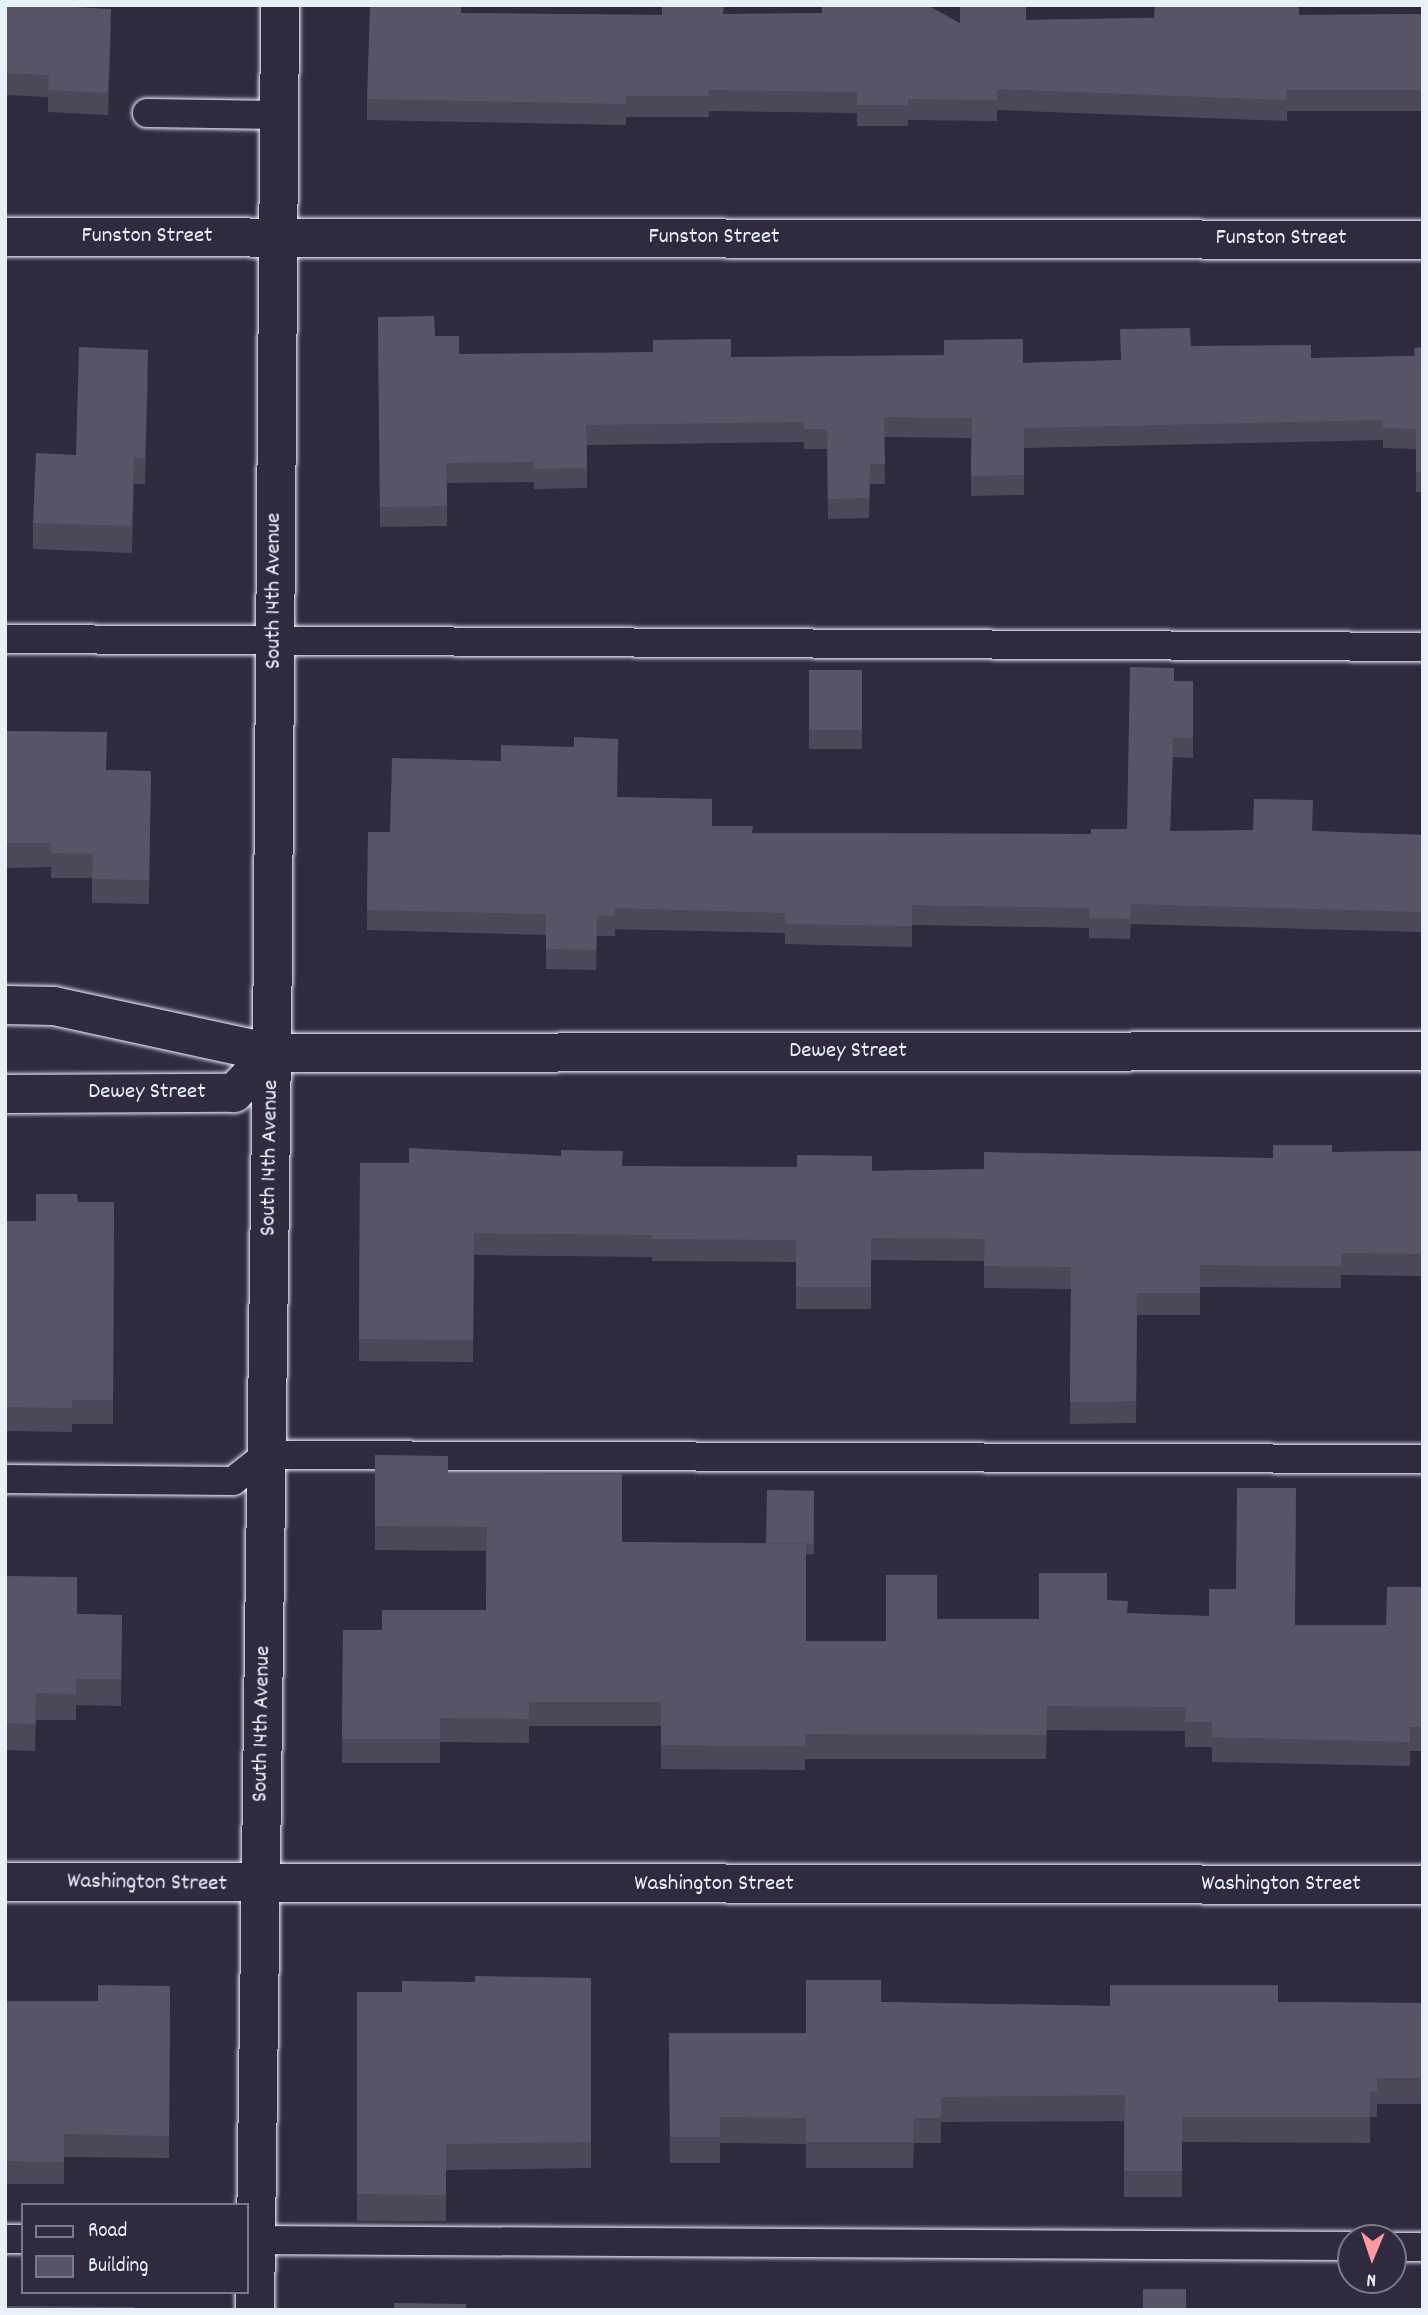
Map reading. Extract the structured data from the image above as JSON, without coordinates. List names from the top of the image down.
{
  "streets": {
    "street": [
      "Funston Street",
      "South 14th Avenue",
      "Dewey Street",
      "Washington Street"
    ]
  },
  "crossings": [
    ["Funston Street", "South 14th Avenue"],
    ["South 14th Avenue", "Dewey Street"],
    ["South 14th Avenue", "Washington Street"]
  ],
  "legend": ["Road", "Building"],
  "north": "bottom"
}
